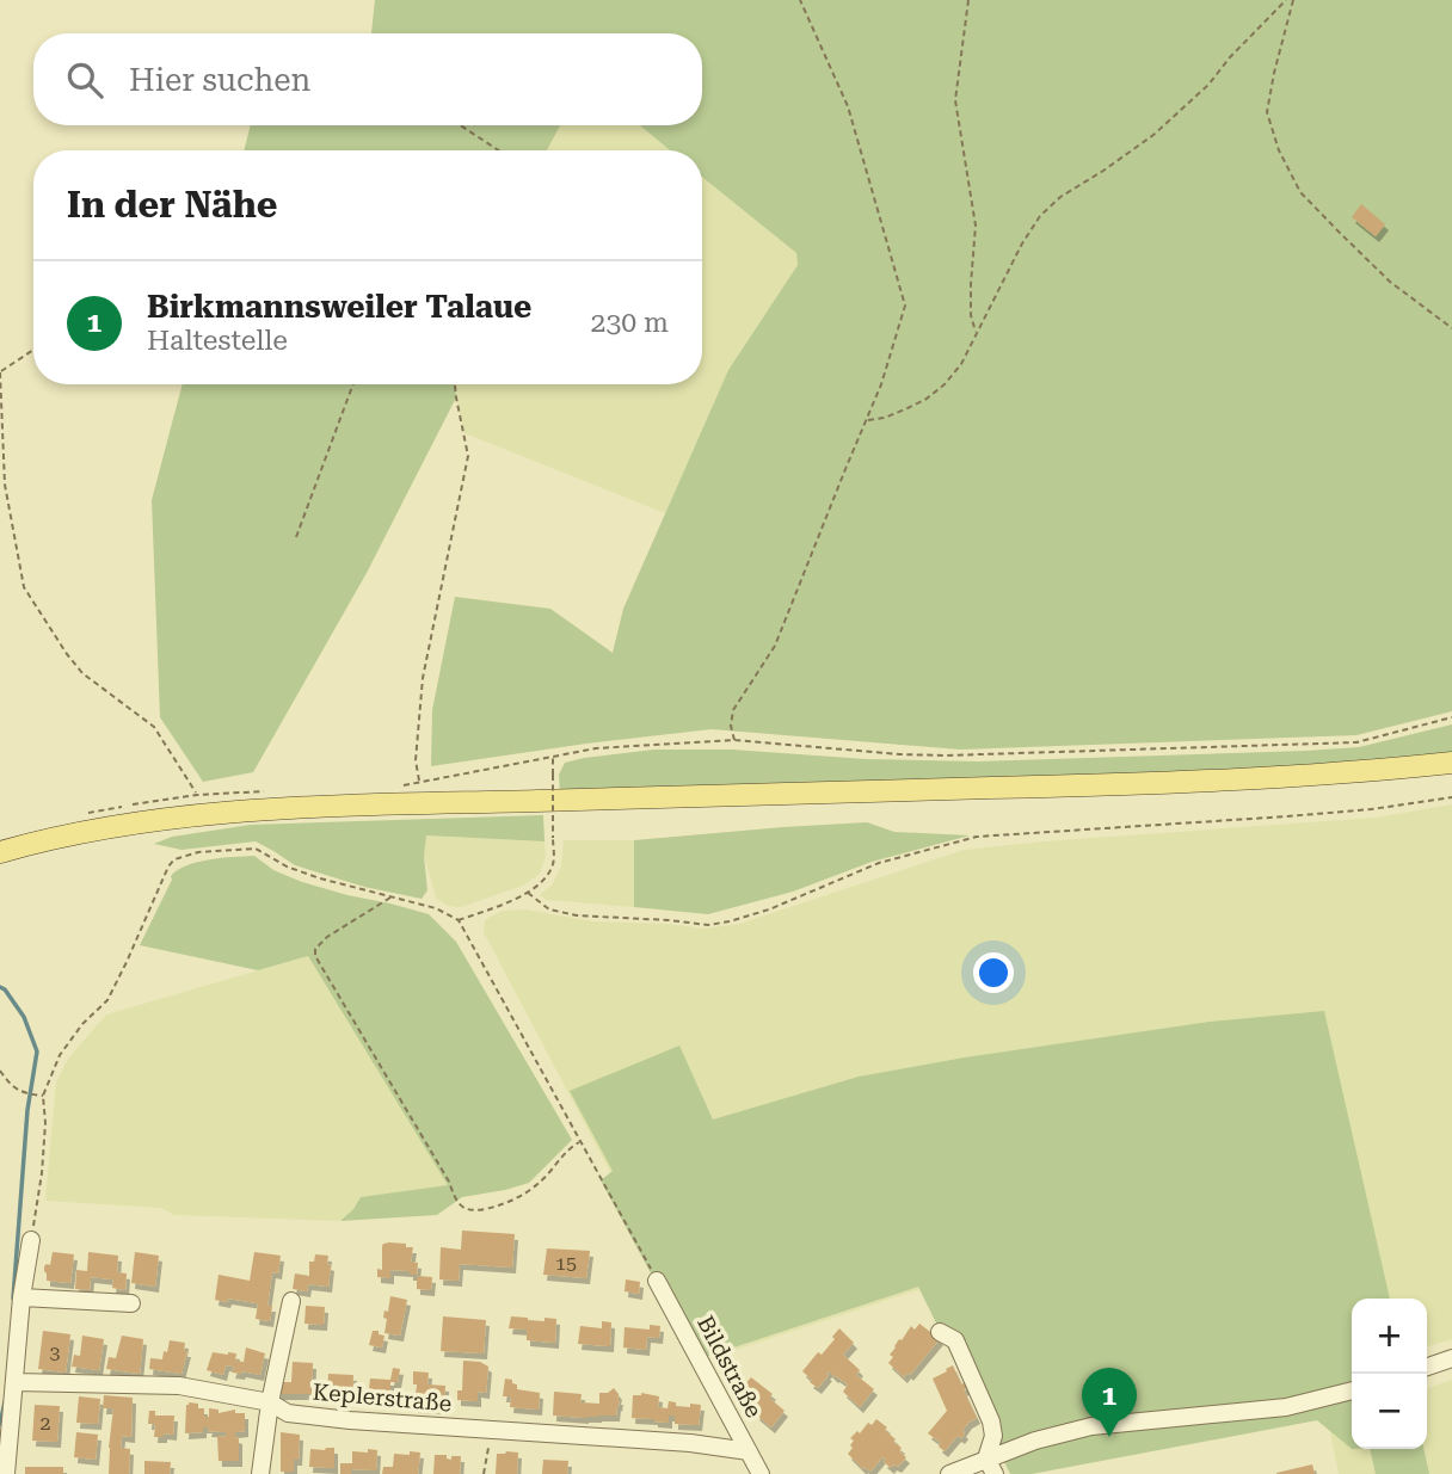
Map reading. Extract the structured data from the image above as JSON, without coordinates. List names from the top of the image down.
{
  "streets": {
    "street": ["Bildstraße", "Keplerstraße"]
  },
  "crossings": [
    ["Bildstraße", "Keplerstraße"]
  ],
  "house_numbers": ["15", "3", "2"],
  "page": {
    "search": "Hier suchen",
    "heading": "In der Nähe",
    "list": [
      {
        "mark": "1",
        "name": "Birkmannsweiler Talaue",
        "note": "Haltestelle",
        "value": "230 m"
      }
    ],
    "map_buttons": ["+", "−"],
    "pins": "1"
  }
}
